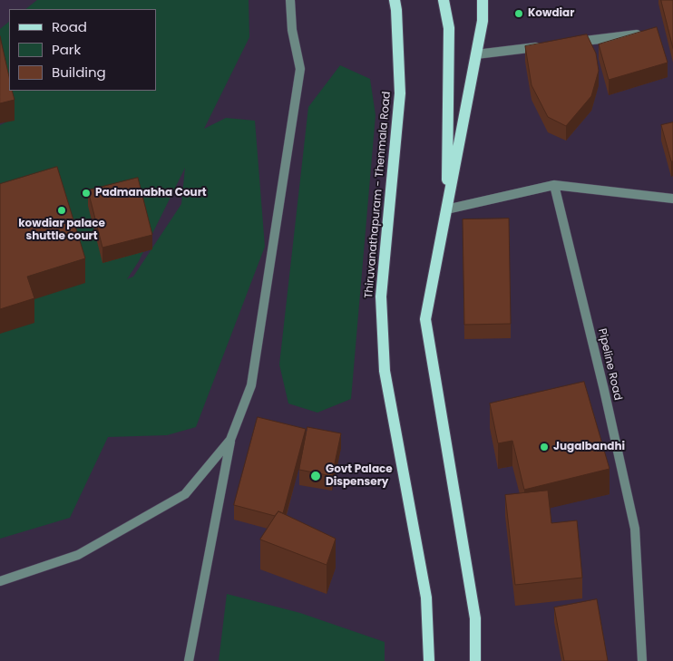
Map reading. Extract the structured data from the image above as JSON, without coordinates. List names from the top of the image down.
{
  "streets": {
    "main road": ["Thiruvanathapuram - Thenmala Road"],
    "street": ["Pipeline Road"]
  },
  "places": [
    "Kowdiar",
    "Padmanabha Court",
    "kowdiar palace shuttle court",
    "Jugalbandhi",
    "Govt Palace Dispensery"
  ],
  "legend": ["Road", "Park", "Building"]
}
